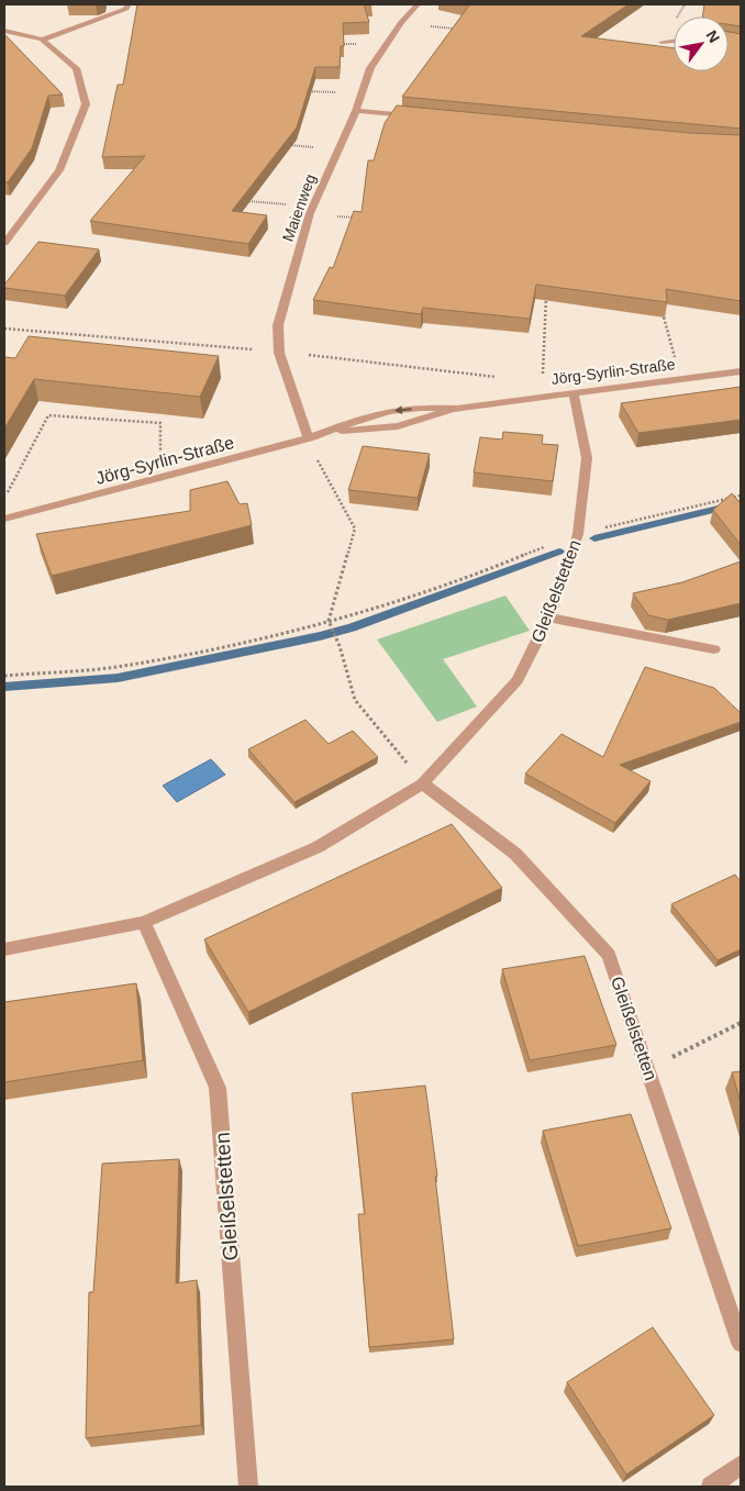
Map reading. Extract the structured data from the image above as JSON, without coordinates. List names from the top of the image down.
{
  "streets": {
    "street": ["Maienweg", "Jörg-Syrlin-Straße", "Gleißelstetten"]
  },
  "crossings": [
    ["Maienweg", "Jörg-Syrlin-Straße"],
    ["Jörg-Syrlin-Straße", "Gleißelstetten"]
  ],
  "north": "top right"
}
